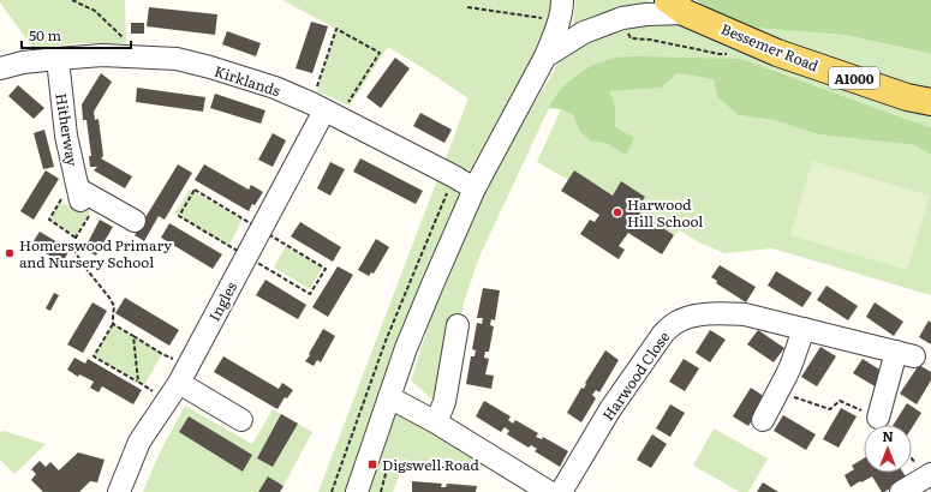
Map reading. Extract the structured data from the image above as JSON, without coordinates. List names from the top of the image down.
{
  "streets": {
    "main road": ["Bessemer Road", "A1000"],
    "street": [
      "Kirklands",
      "Hitherway",
      "Ingles",
      "Harwood Close"
    ]
  },
  "crossings": [
    ["Kirklands", "Hitherway"],
    ["Kirklands", "Ingles"]
  ],
  "places": {
    "other": ["Harwood Hill School", "Homerswood Primary and Nursery School"],
    "transit": ["Digswell Road"]
  },
  "scale_bar": "50 m",
  "north": "top"
}
